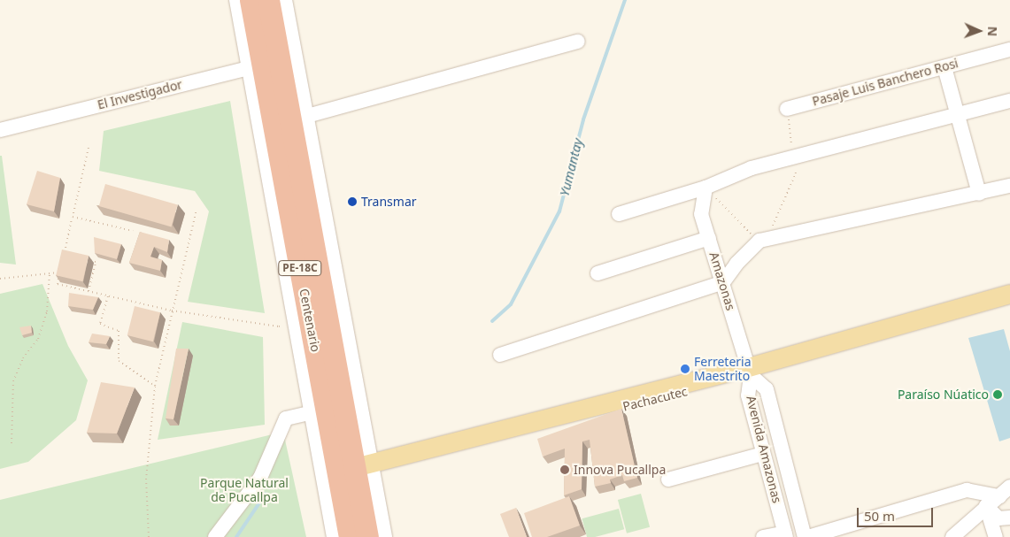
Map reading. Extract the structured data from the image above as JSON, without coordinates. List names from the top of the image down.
{
  "streets": {
    "highway": ["PE-18C", "Centenario"],
    "main road": ["Pachacutec"],
    "street": [
      "Pasaje Luis Banchero Rosi",
      "El Investigador",
      "Amazonas",
      "Avenida Amazonas"
    ]
  },
  "crossings": [
    ["El Investigador", "Centenario"],
    ["Amazonas", "Pachacutec"],
    ["Amazonas", "Avenida Amazonas"],
    ["Centenario", "Pachacutec"],
    ["Pachacutec", "Avenida Amazonas"]
  ],
  "water": ["Yumantay"],
  "parks": ["Parque Natural de Pucallpa"],
  "places": [
    "Transmar",
    "Ferreteria Maestrito",
    "Paraíso Núatico",
    "Innova Pucallpa"
  ],
  "scale_bar": "50 m",
  "north": "right"
}
